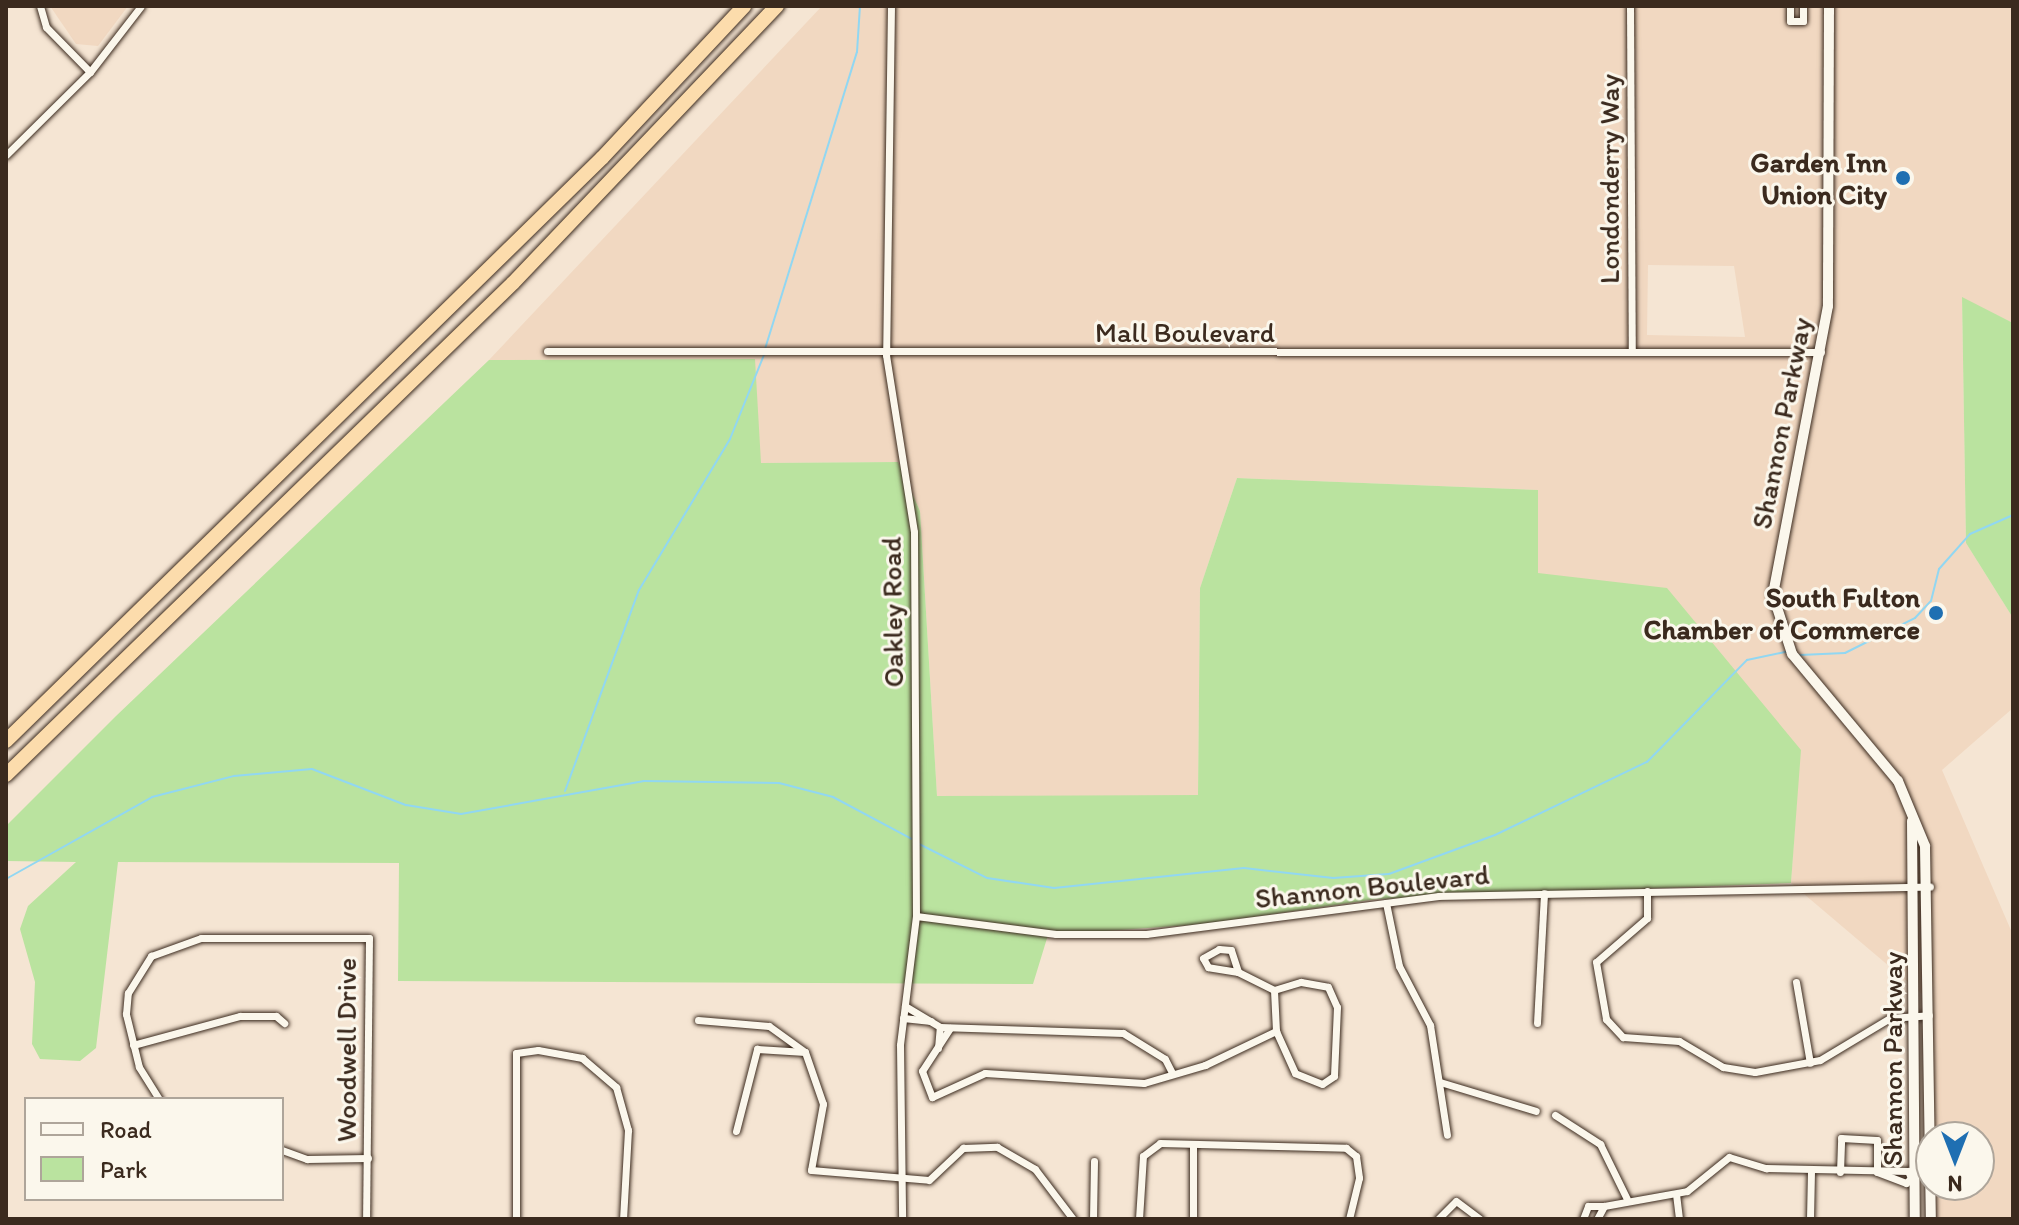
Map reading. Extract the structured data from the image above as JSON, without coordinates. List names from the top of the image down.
{
  "streets": {
    "street": [
      "Londonderry Way",
      "Mall Boulevard",
      "Shannon Parkway",
      "Oakley Road",
      "Shannon Boulevard",
      "Woodwell Drive"
    ]
  },
  "crossings": [
    ["Londonderry Way", "Mall Boulevard"],
    ["Mall Boulevard", "Shannon Parkway"],
    ["Mall Boulevard", "Oakley Road"],
    ["Shannon Parkway", "Shannon Boulevard"],
    ["Oakley Road", "Shannon Boulevard"]
  ],
  "places": ["Garden Inn Union City", "South Fulton Chamber of Commerce"],
  "legend": ["Road", "Park"],
  "north": "bottom"
}
